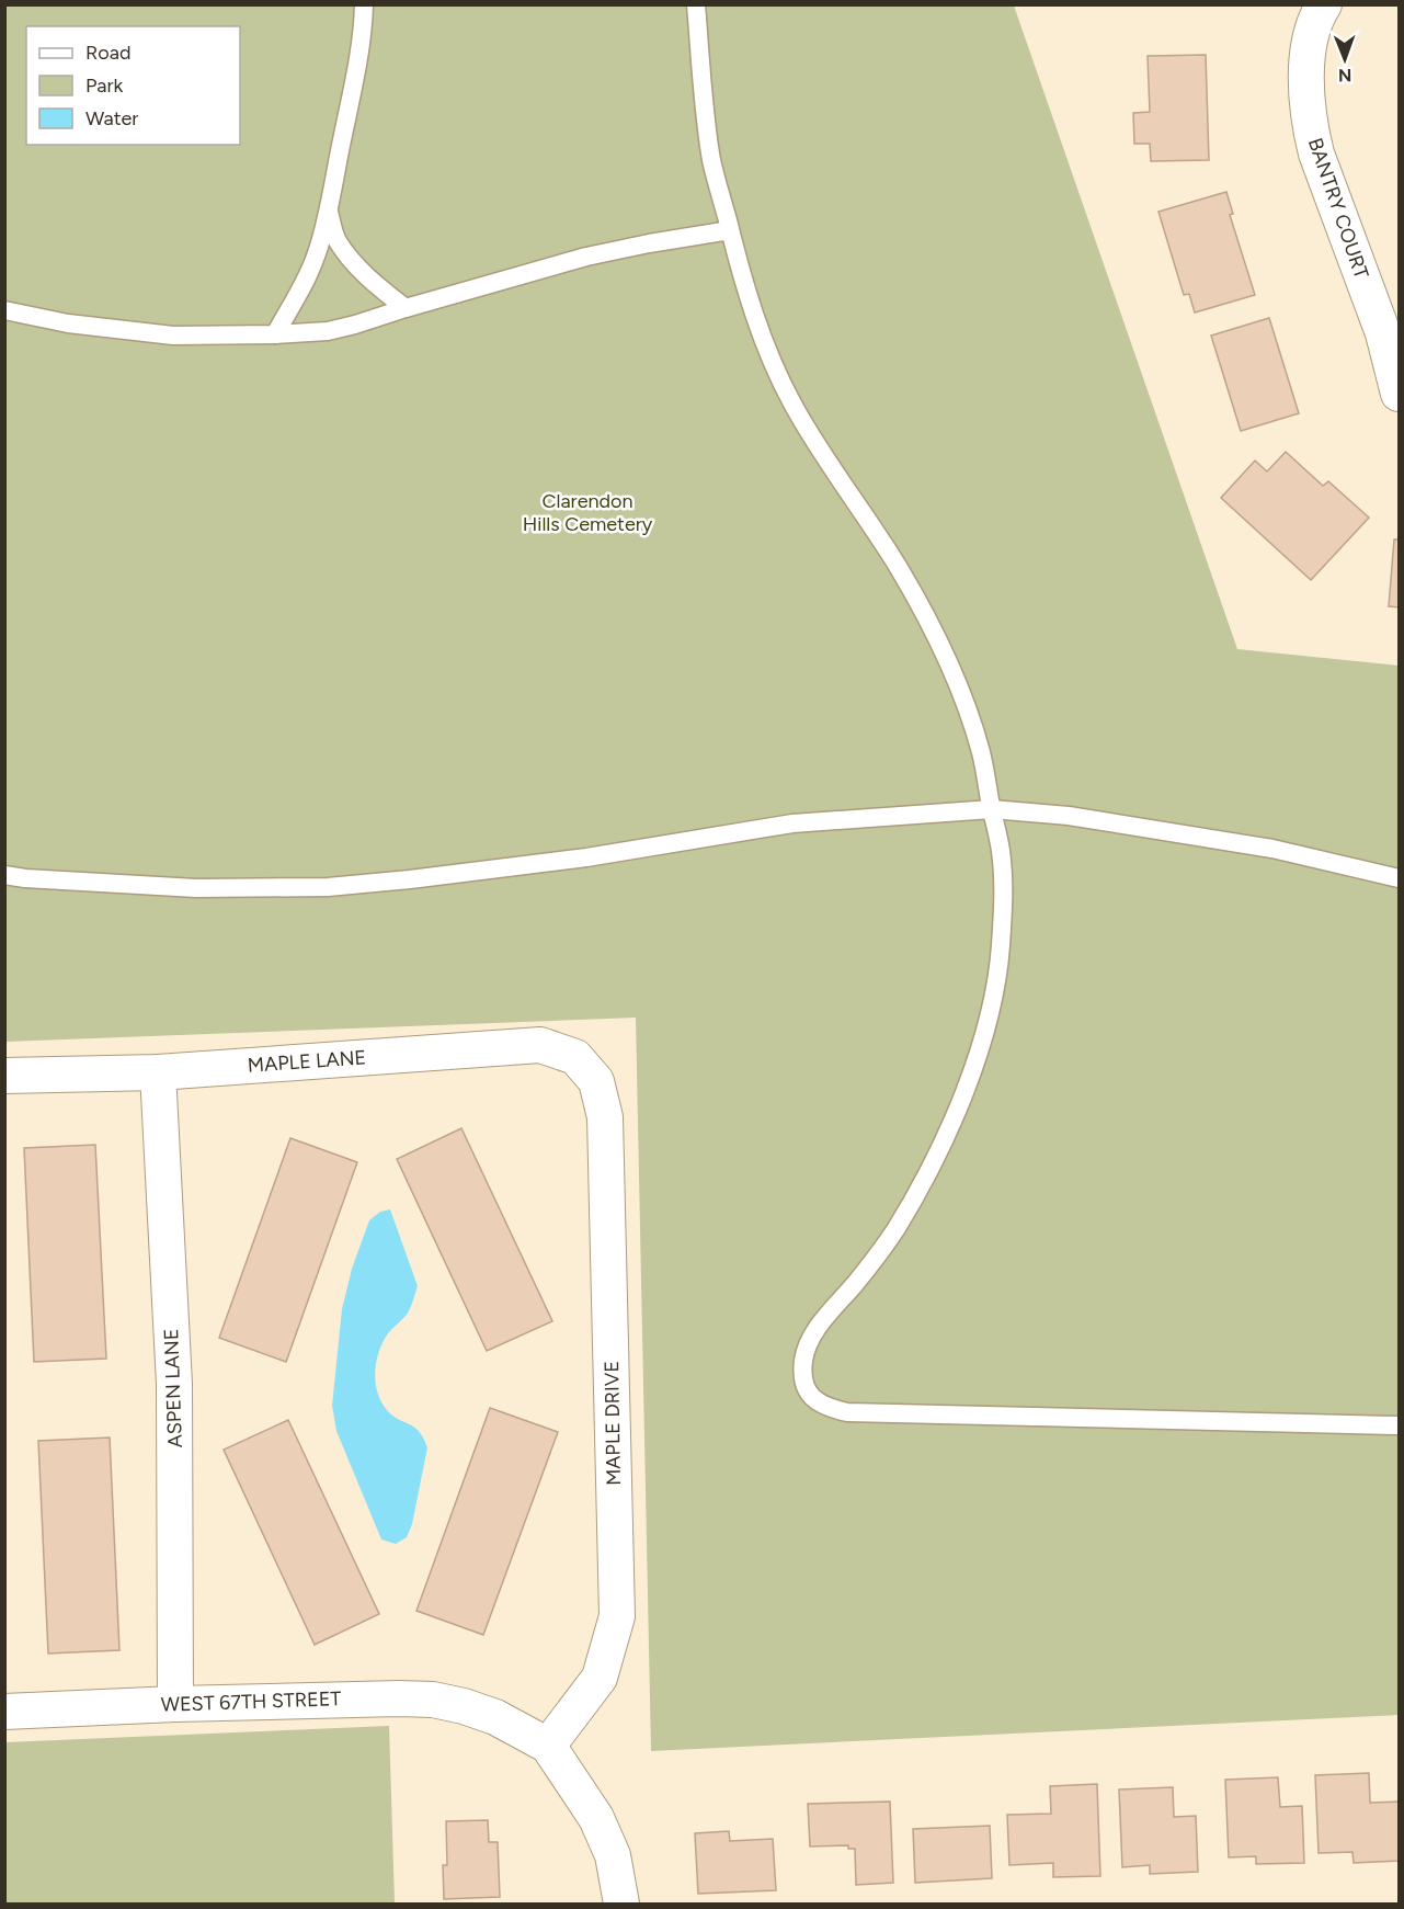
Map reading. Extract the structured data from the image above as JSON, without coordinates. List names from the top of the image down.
{
  "streets": {
    "street": [
      "BANTRY COURT",
      "MAPLE LANE",
      "ASPEN LANE",
      "MAPLE DRIVE",
      "WEST 67TH STREET"
    ]
  },
  "crossings": [
    ["MAPLE LANE", "ASPEN LANE"],
    ["MAPLE LANE", "MAPLE DRIVE"],
    ["ASPEN LANE", "WEST 67TH STREET"],
    ["MAPLE DRIVE", "WEST 67TH STREET"]
  ],
  "parks": ["Clarendon Hills Cemetery"],
  "legend": ["Road", "Park", "Water"],
  "north": "bottom"
}
